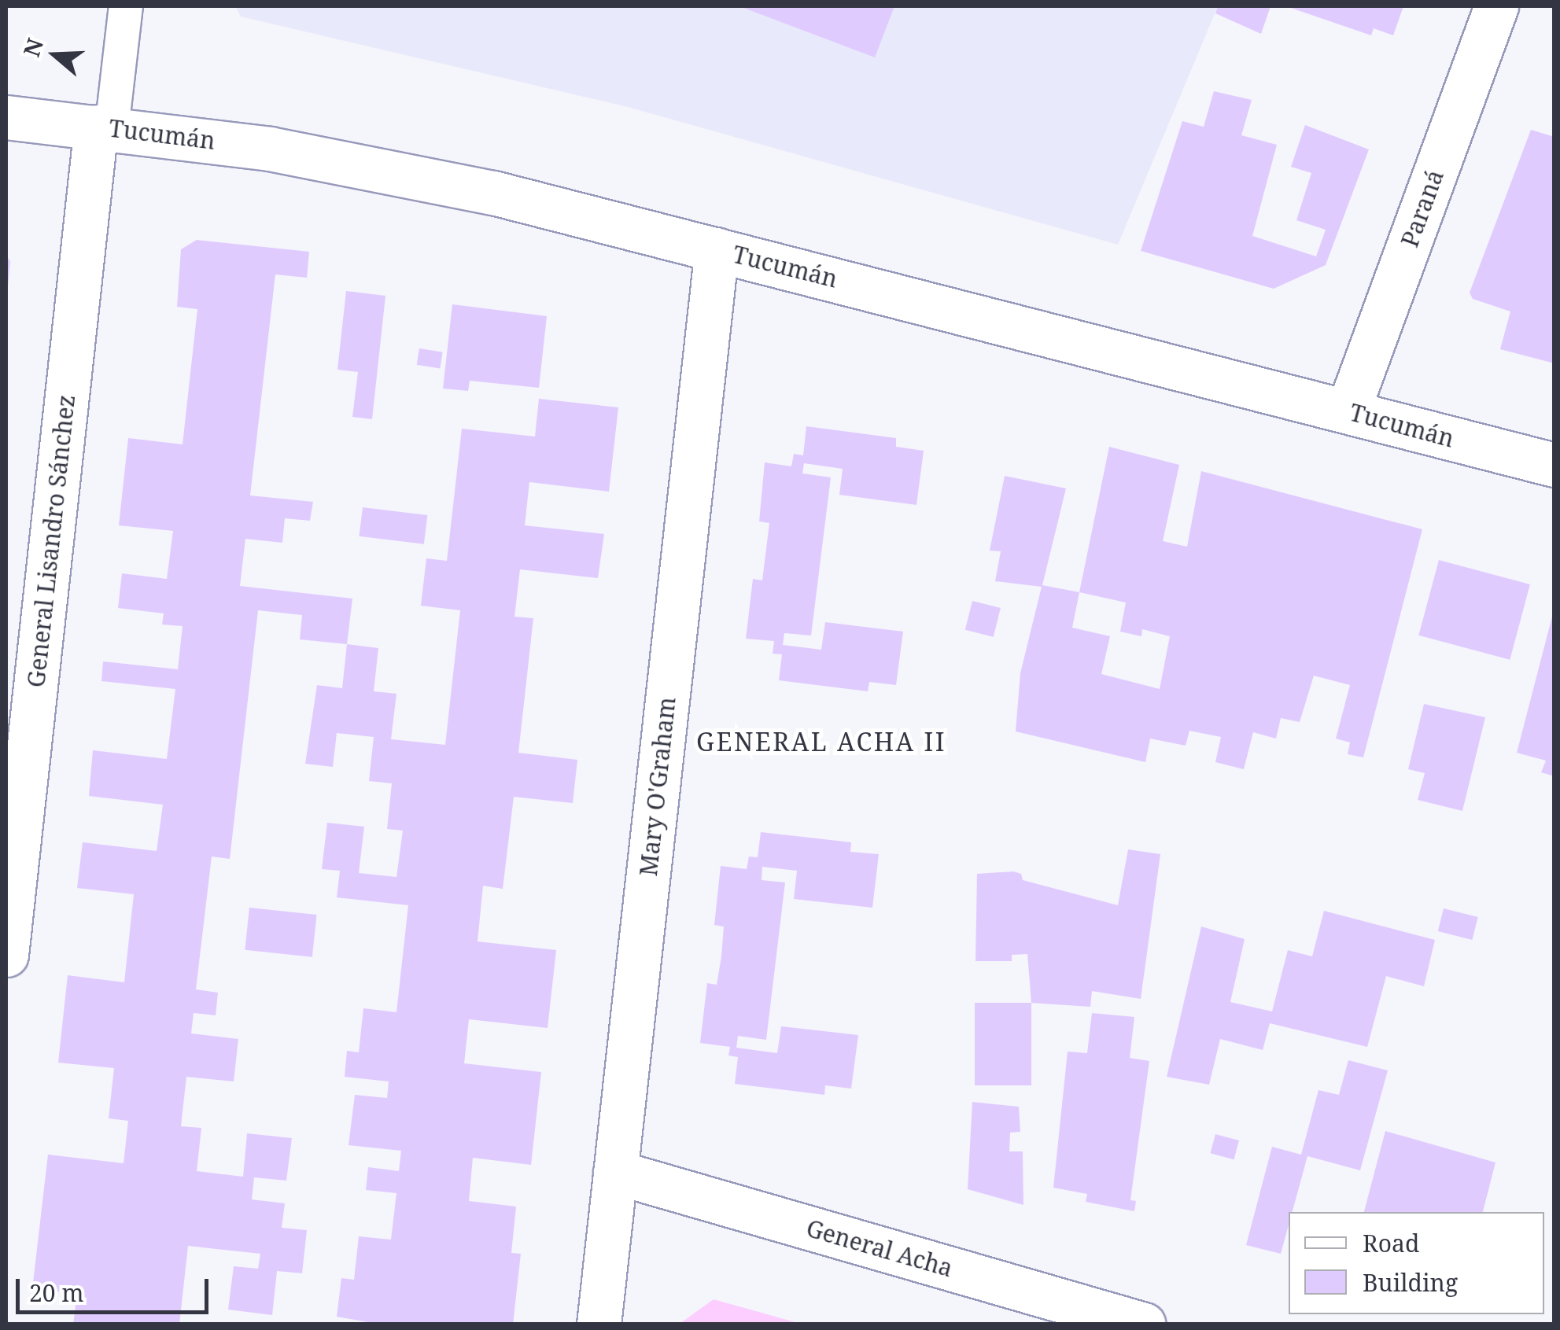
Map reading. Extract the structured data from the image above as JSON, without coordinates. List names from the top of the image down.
{
  "streets": {
    "street": [
      "Tucumán",
      "Paraná",
      "General Lisandro Sánchez",
      "Mary O'Graham",
      "General Acha"
    ]
  },
  "crossings": [
    ["Tucumán", "Paraná"],
    ["Tucumán", "General Lisandro Sánchez"],
    ["Tucumán", "Mary O'Graham"],
    ["Mary O'Graham", "General Acha"]
  ],
  "districts": ["GENERAL ACHA II"],
  "legend": ["Road", "Building"],
  "scale_bar": "20 m",
  "north": "left"
}
